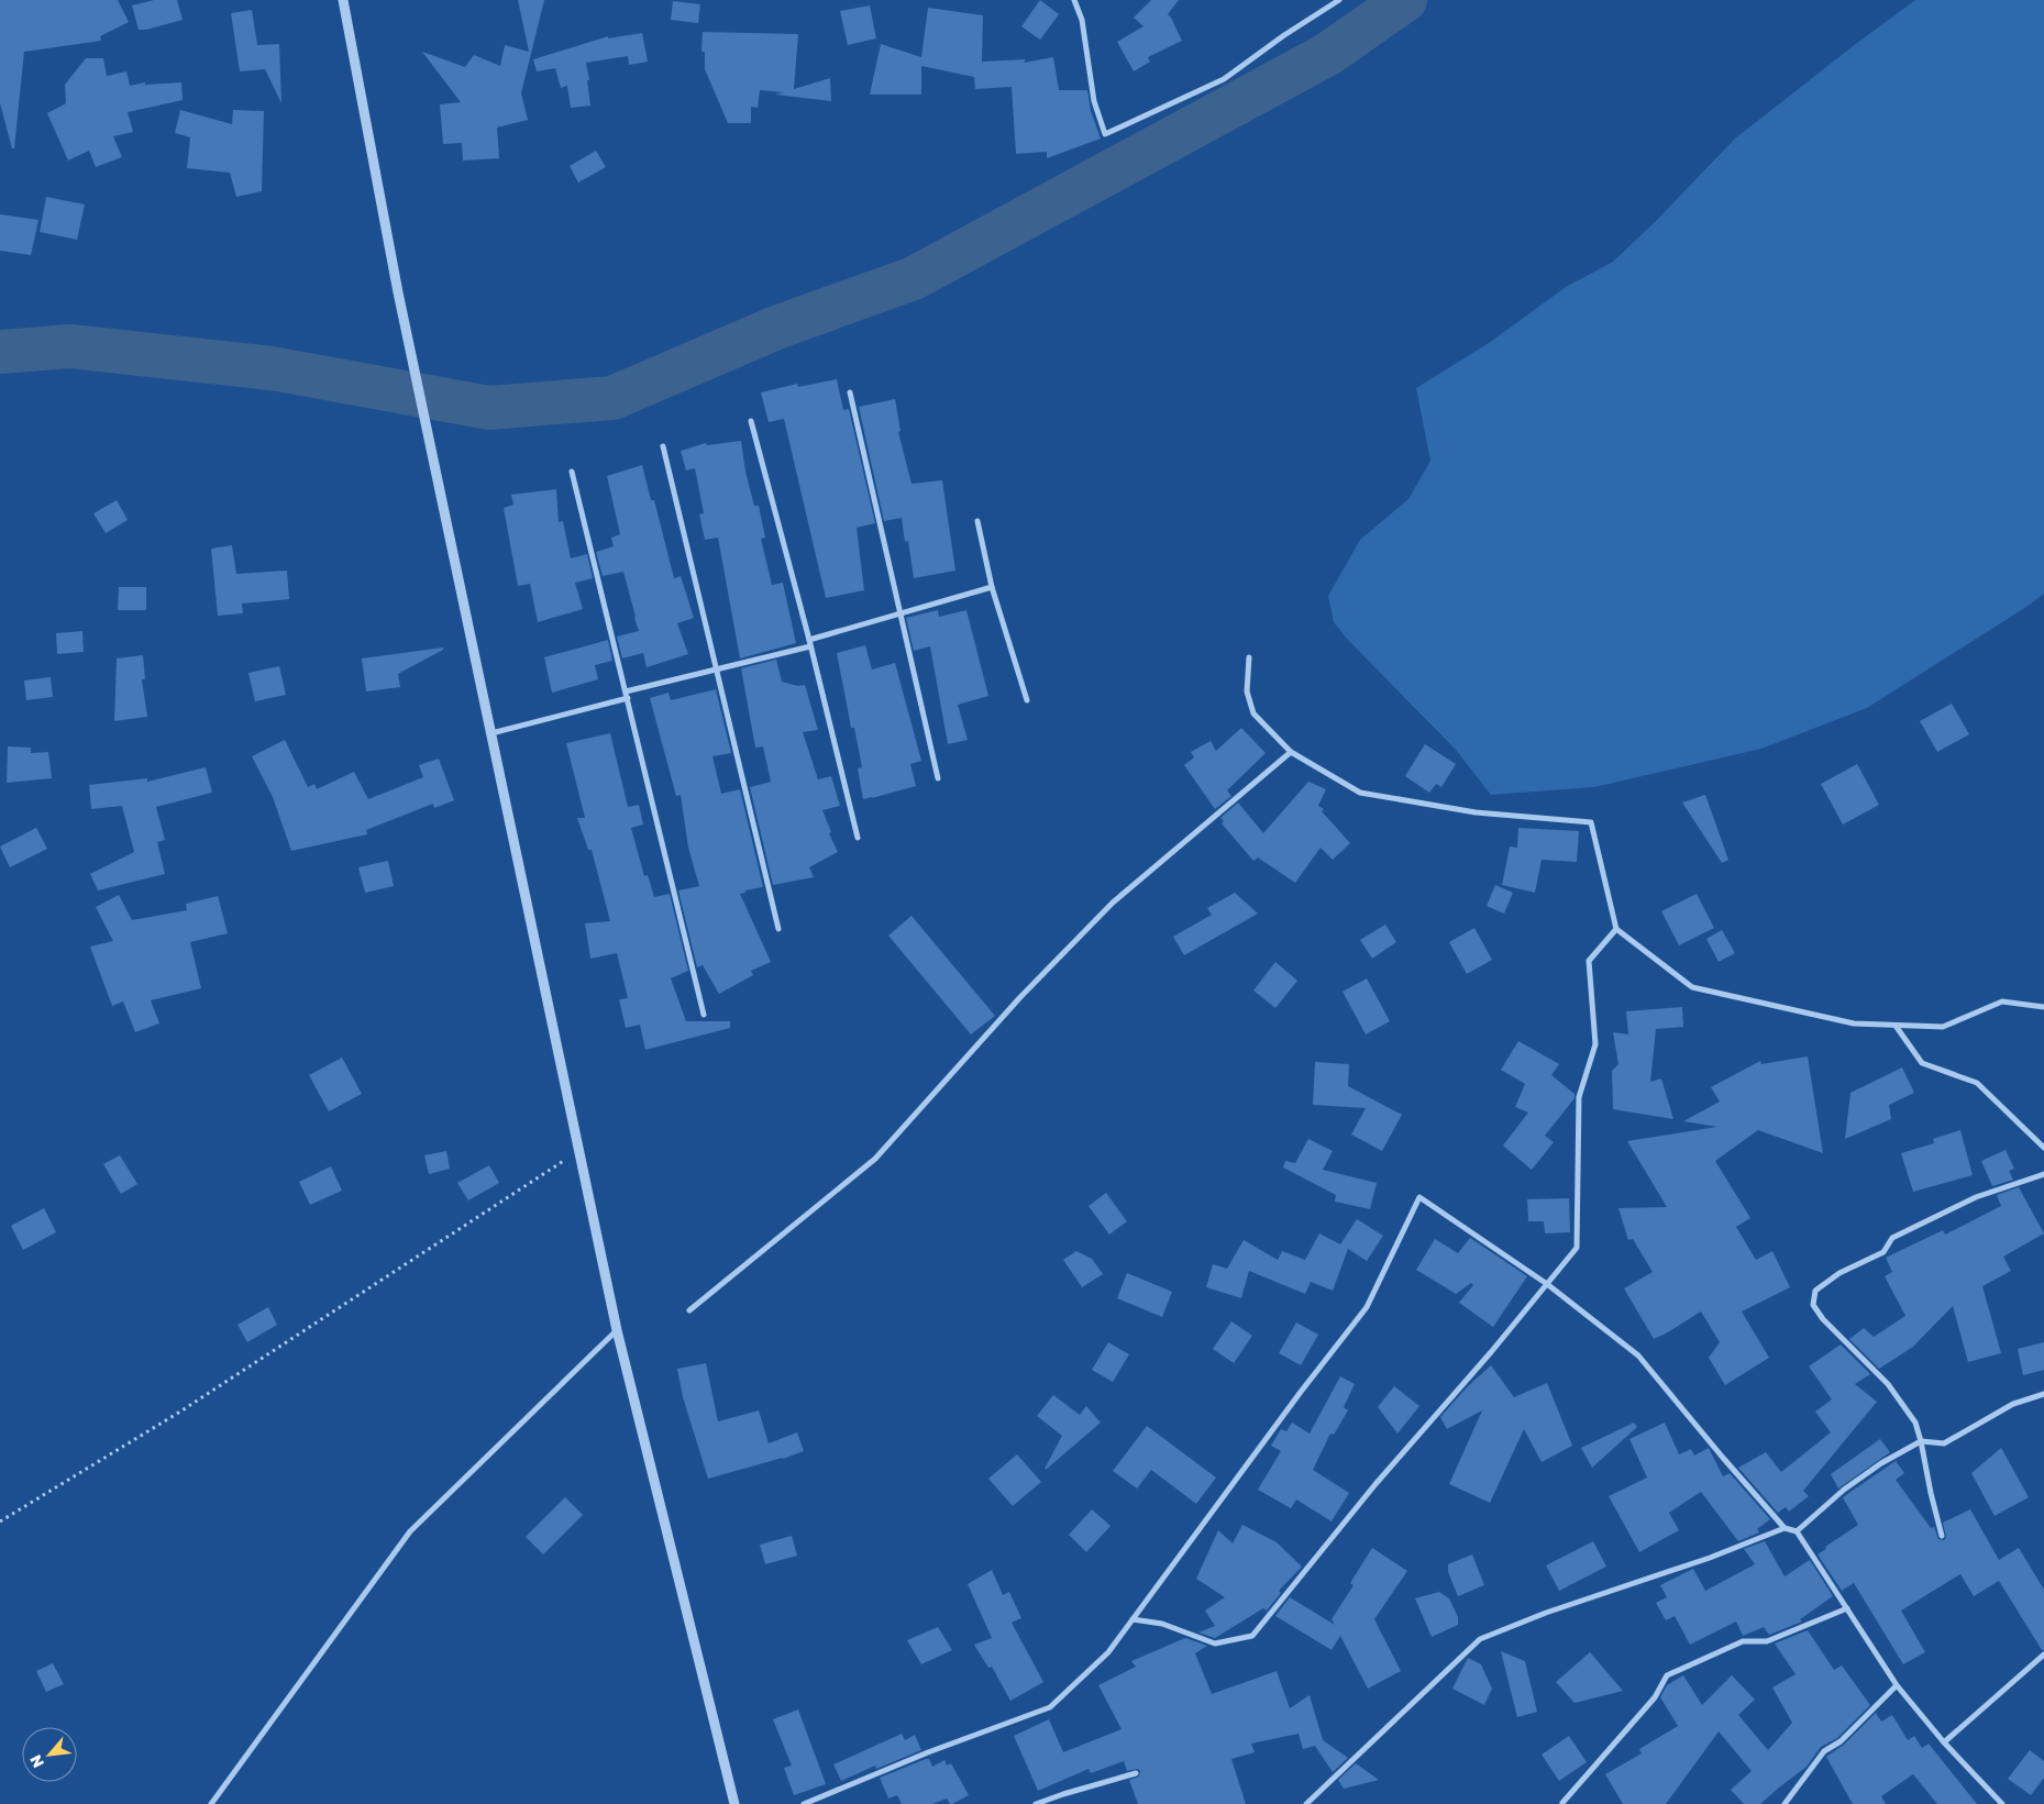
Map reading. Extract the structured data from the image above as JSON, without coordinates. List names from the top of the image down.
{
  "north": "bottom left"
}
